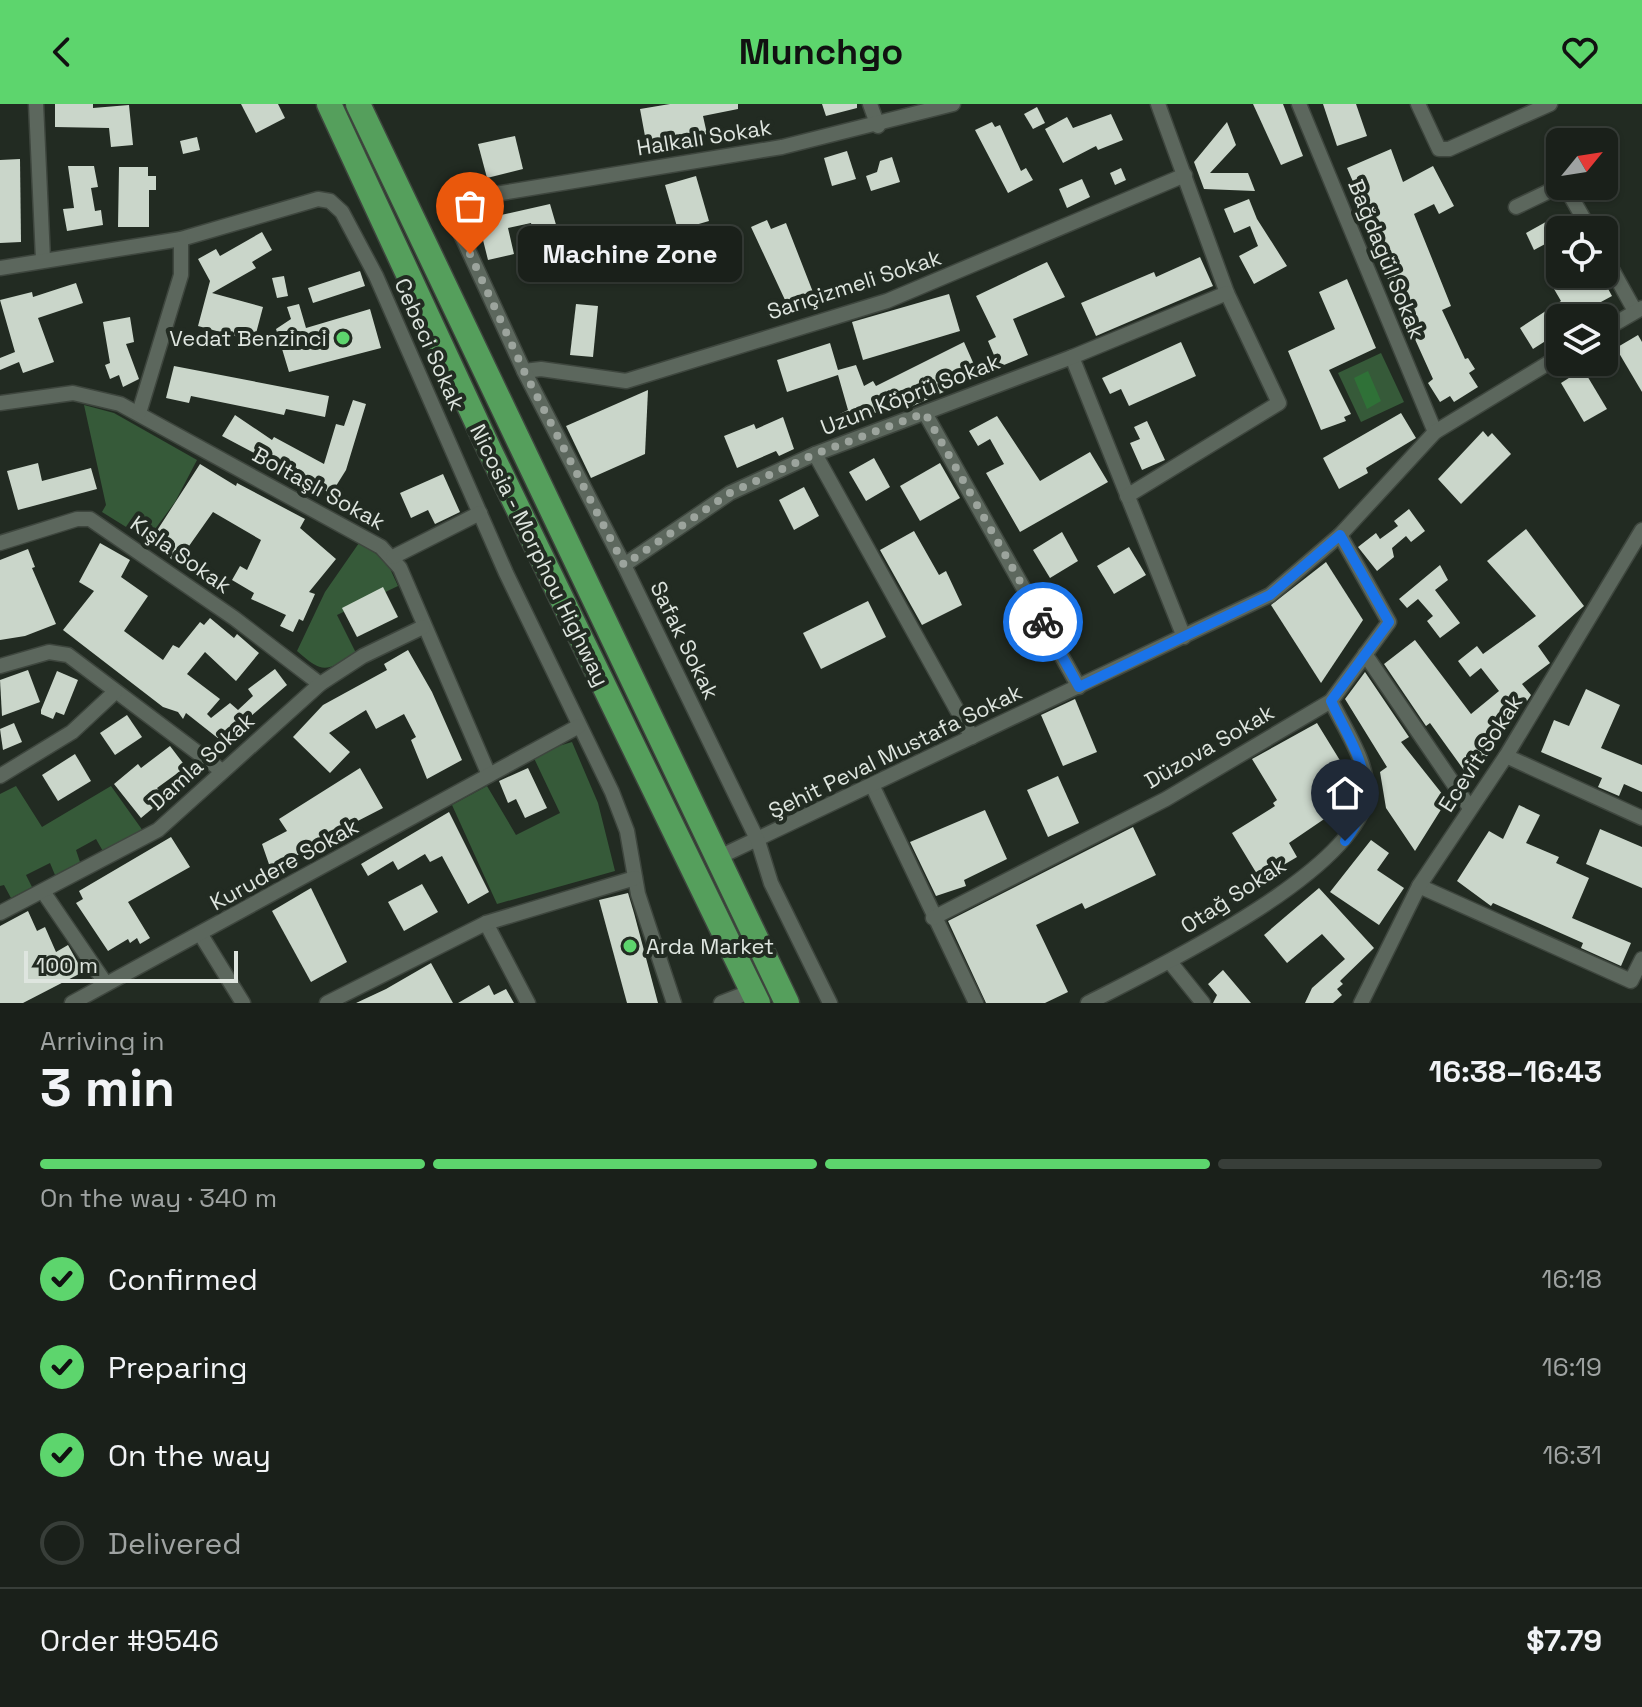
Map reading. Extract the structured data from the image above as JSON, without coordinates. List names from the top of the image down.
{
  "streets": {
    "highway": ["Nicosia - Morphou Highway"],
    "street": [
      "Halkalı Sokak",
      "Bağdagül Sokak",
      "Sarıçizmeli Sokak",
      "Cebeci Sokak",
      "Uzun Köprü Sokak",
      "Boltaşlı Sokak",
      "Kışla Sokak",
      "Safak Sokak",
      "Düzova Sokak",
      "Şehit Peval Mustafa Sokak",
      "Ecevit Sokak",
      "Damla Sokak",
      "Kurudere Sokak",
      "Otağ Sokak"
    ]
  },
  "crossings": [
    ["Halkalı Sokak", "Safak Sokak"],
    ["Bağdagül Sokak", "Şehit Peval Mustafa Sokak"],
    ["Sarıçizmeli Sokak", "Safak Sokak"],
    ["Cebeci Sokak", "Kurudere Sokak"],
    ["Uzun Köprü Sokak", "Safak Sokak"],
    ["Boltaşlı Sokak", "Damla Sokak"],
    ["Boltaşlı Sokak", "Kurudere Sokak"],
    ["Kışla Sokak", "Damla Sokak"],
    ["Nicosia - Morphou Highway", "Şehit Peval Mustafa Sokak"],
    ["Safak Sokak", "Şehit Peval Mustafa Sokak"],
    ["Düzova Sokak", "Şehit Peval Mustafa Sokak"],
    ["Düzova Sokak", "Otağ Sokak"]
  ],
  "places": ["Machine Zone", "Vedat Benzinci", "Arda Market"],
  "scale_bar": "100 m",
  "north": "top right",
  "page": {
    "header": "Munchgo",
    "bubble": "Machine Zone",
    "scale": "100 m",
    "heading": ["3 min", "Arriving in", "16:38–16:43"],
    "panel": ["Order #9546", "$7.79"],
    "bar": "On the way · 340 m",
    "list": [
      ["Confirmed", "16:18"],
      ["Preparing", "16:19"],
      ["On the way", "16:31"],
      "Delivered"
    ]
  }
}
